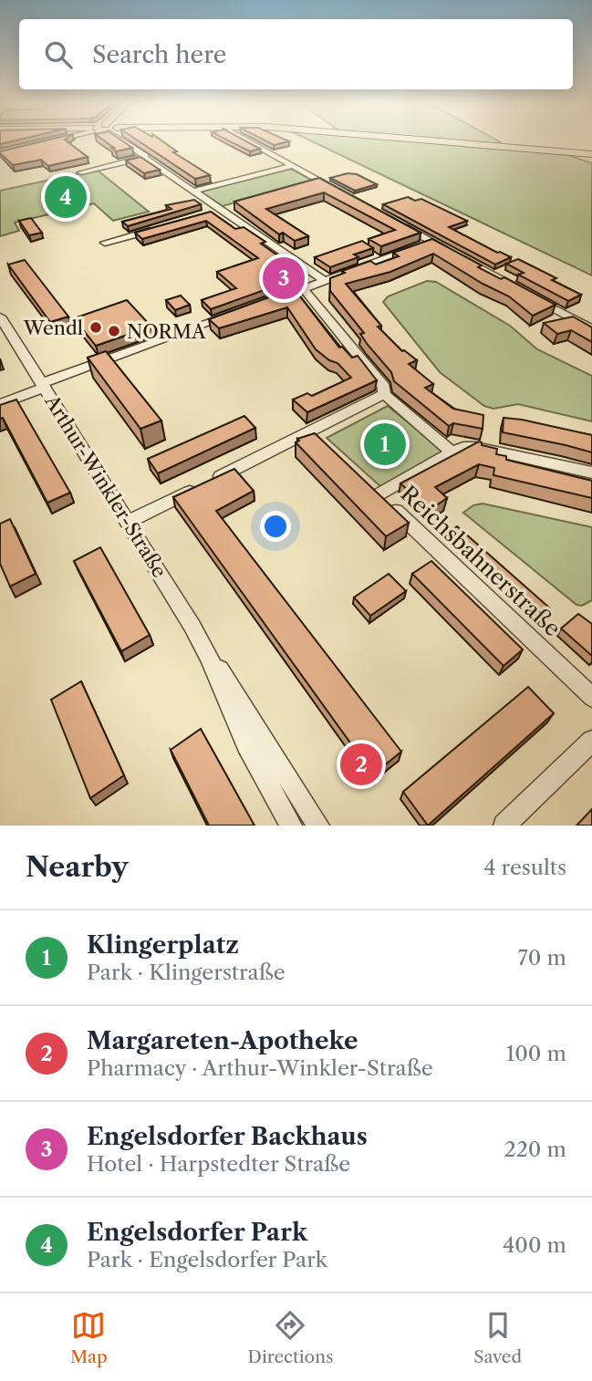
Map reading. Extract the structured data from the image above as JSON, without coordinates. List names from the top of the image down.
{
  "streets": {
    "street": ["Arthur-Winkler-Straße", "Reichsbahnerstraße"]
  },
  "places": ["Wendl", "NORMA"],
  "page": {
    "search": "Search here",
    "pins": [
      "4",
      "3",
      "1",
      "2"
    ],
    "heading": ["Nearby", "4 results"],
    "list": [
      {
        "mark": "1",
        "name": "Klingerplatz",
        "note": "Park · Klingerstraße",
        "value": "70 m"
      },
      {
        "mark": "2",
        "name": "Margareten-Apotheke",
        "note": "Pharmacy · Arthur-Winkler-Straße",
        "value": "100 m"
      },
      {
        "mark": "3",
        "name": "Engelsdorfer Backhaus",
        "note": "Hotel · Harpstedter Straße",
        "value": "220 m"
      },
      {
        "mark": "4",
        "name": "Engelsdorfer Park",
        "note": "Park · Engelsdorfer Park",
        "value": "400 m"
      }
    ],
    "nav": ["Map", "Directions", "Saved"]
  }
}
